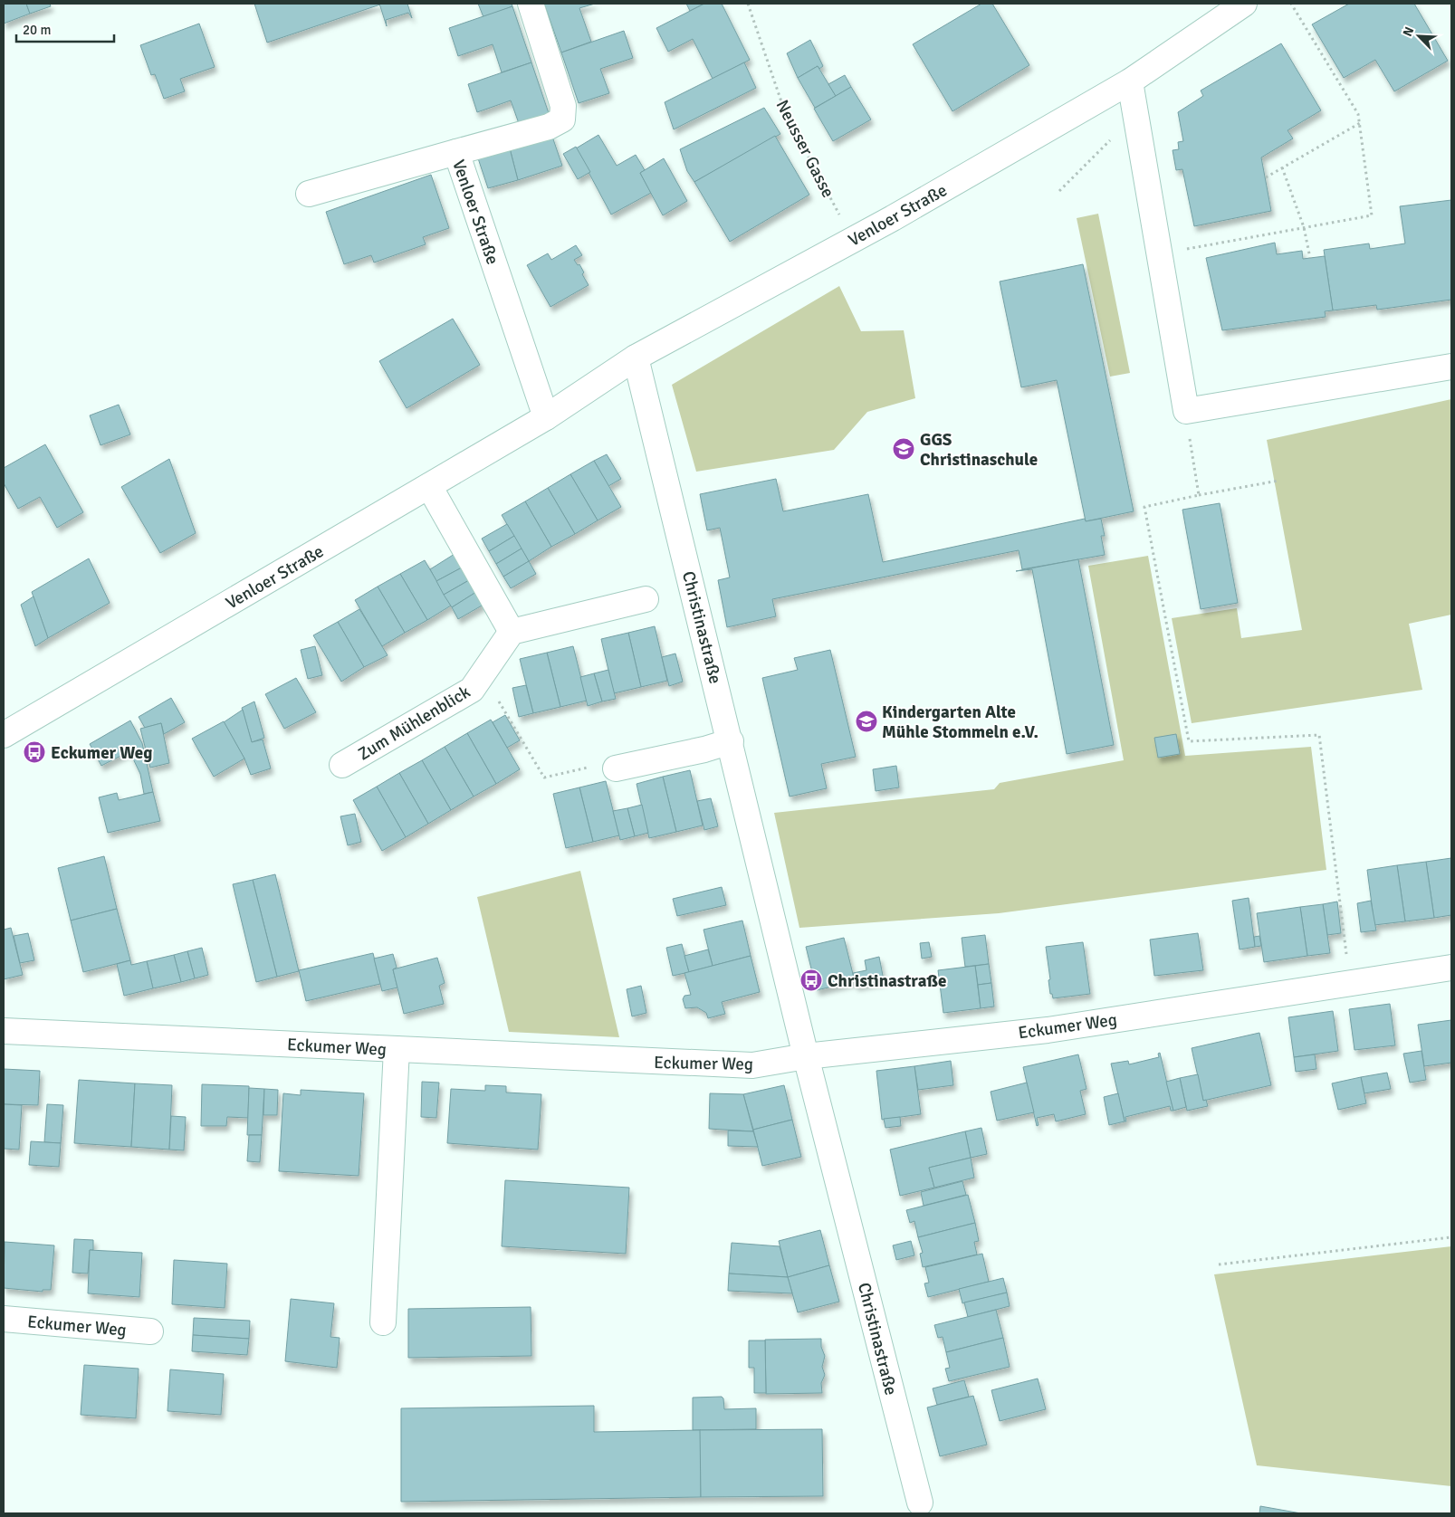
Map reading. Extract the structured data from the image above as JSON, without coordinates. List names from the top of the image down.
{
  "streets": {
    "street": [
      "Venloer Straße",
      "Christinastraße",
      "Zum Mühlenblick",
      "Eckumer Weg"
    ],
    "path": ["Neusser Gasse"]
  },
  "crossings": [
    ["Neusser Gasse", "Venloer Straße"],
    ["Venloer Straße", "Christinastraße"],
    ["Christinastraße", "Eckumer Weg"]
  ],
  "places": {
    "school or university": ["GGS Christinaschule", "Kindergarten Alte Mühle Stommeln e.V."],
    "bus stop": ["Eckumer Weg", "Christinastraße"]
  },
  "scale_bar": "20 m",
  "north": "top left"
}
